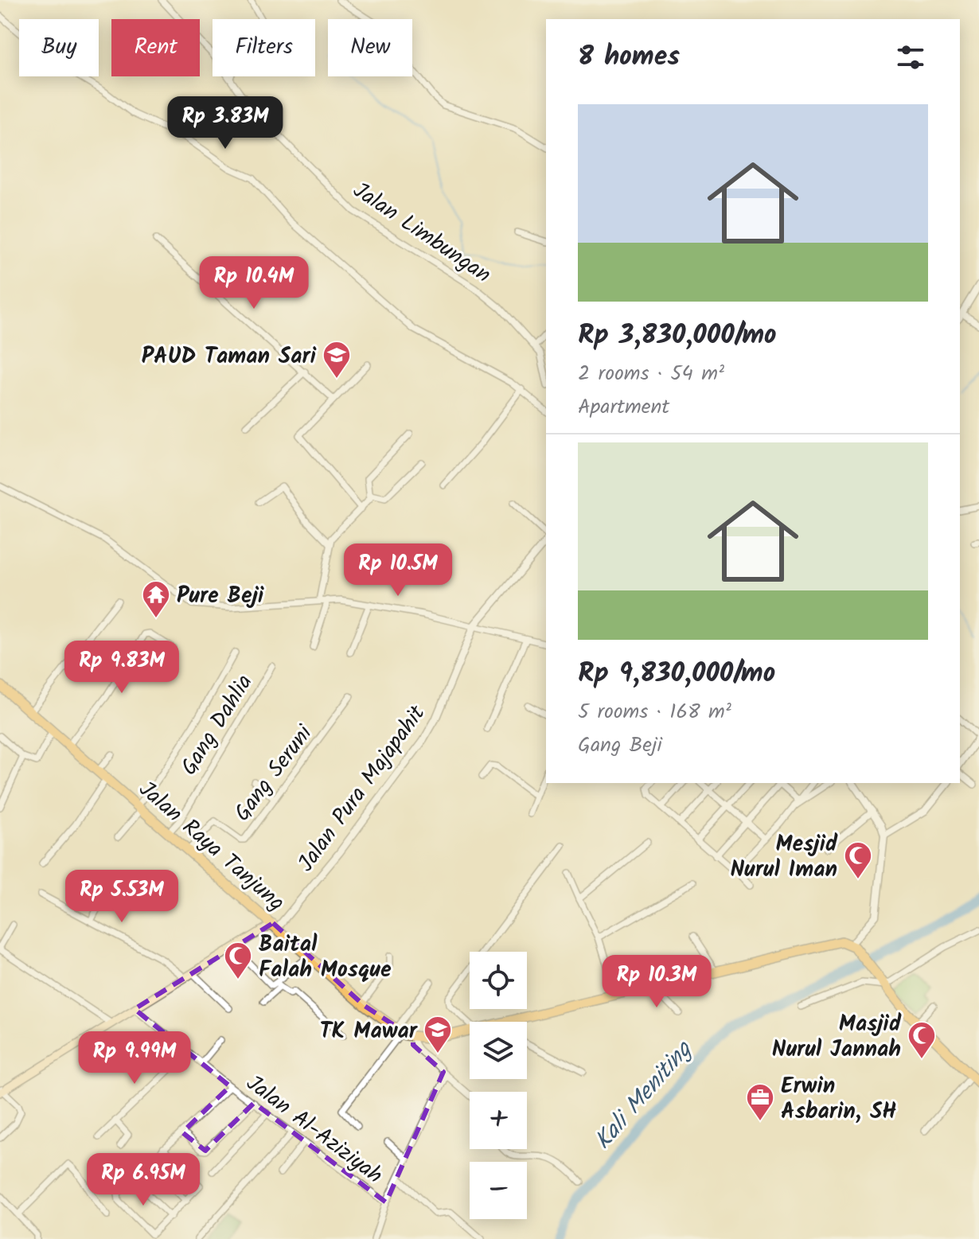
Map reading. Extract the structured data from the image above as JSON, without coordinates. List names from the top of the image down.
{
  "streets": {
    "main road": ["Jalan Raya Tanjung"],
    "street": [
      "Jalan Limbungan",
      "Gang Dahlia",
      "Gang Seruni",
      "Jalan Pura Majapahit",
      "Jalan Al-Aziziyah"
    ]
  },
  "crossings": [
    ["Gang Dahlia", "Jalan Raya Tanjung"],
    ["Gang Seruni", "Jalan Raya Tanjung"],
    ["Jalan Pura Majapahit", "Jalan Raya Tanjung"]
  ],
  "water": ["Kali Meniting"],
  "places": {
    "school or university": ["PAUD Taman Sari", "TK Mawar"],
    "temple": ["Pure Beji"],
    "mosque": ["Mesjid Nurul Iman", "Baital Falah Mosque", "Masjid Nurul Jannah"],
    "office": ["Erwin Asbarin, SH"]
  },
  "page": {
    "chip": [
      "Buy",
      "Rent",
      "Filters",
      "New"
    ],
    "heading": "8 homes",
    "list": [
      {
        "name": "Rp 3,830,000/mo",
        "note": "2 rooms · 54 m² · Apartment"
      },
      {
        "name": "Rp 9,830,000/mo",
        "note": "5 rooms · 168 m² · Gang Beji"
      }
    ],
    "price": [
      "Rp 3.83M",
      "Rp 10.4M",
      "Rp 10.5M",
      "Rp 9.83M",
      "Rp 5.53M",
      "Rp 10.3M",
      "Rp 9.99M",
      "Rp 6.95M"
    ],
    "map_buttons": ["+", "−"]
  }
}
